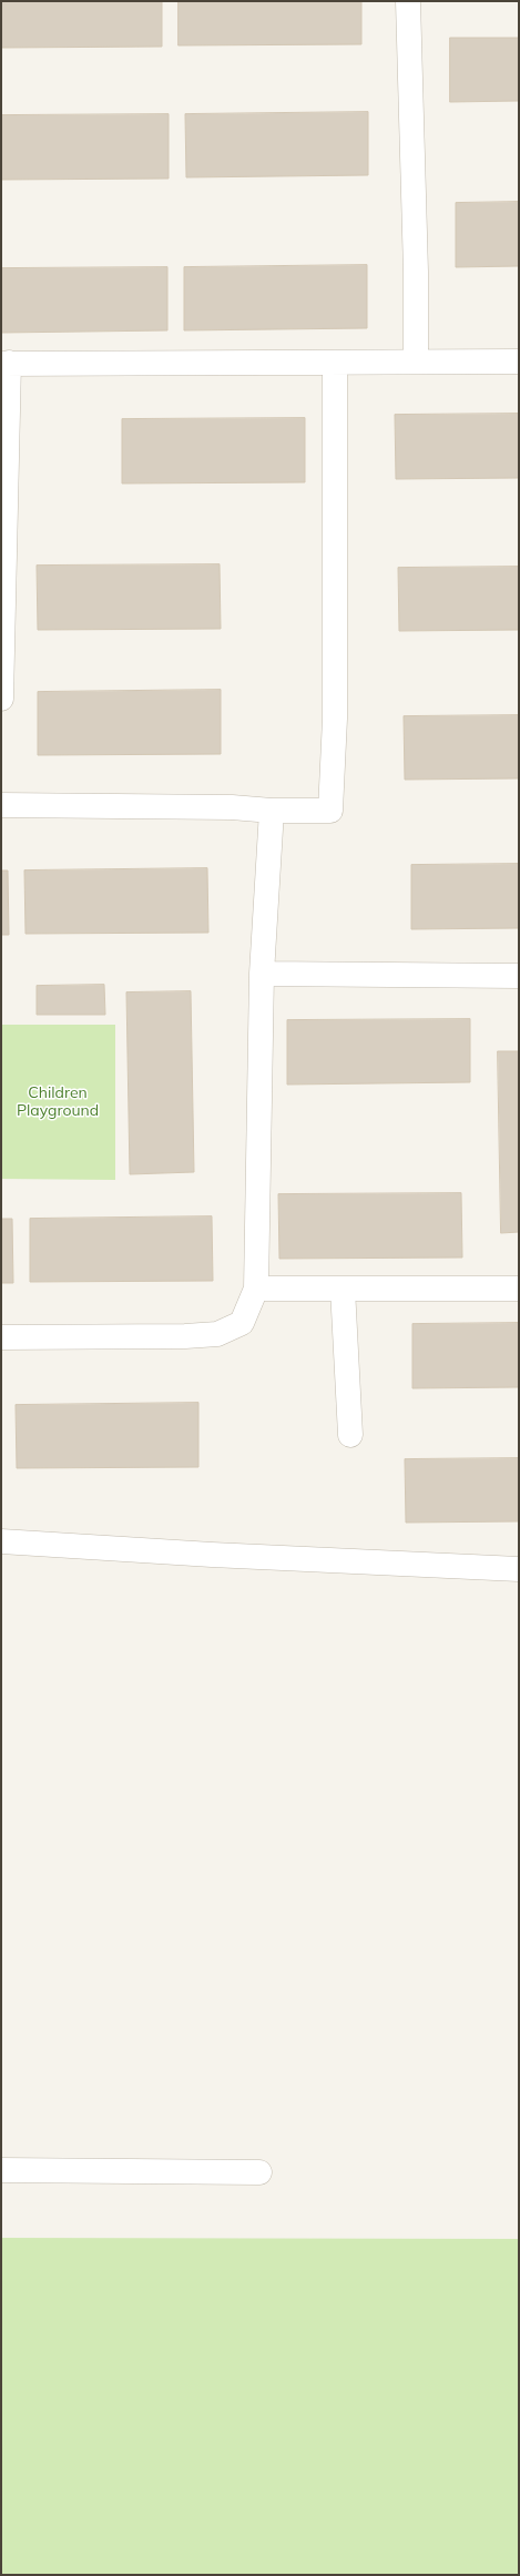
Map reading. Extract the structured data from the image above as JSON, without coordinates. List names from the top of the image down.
{
  "parks": ["Children Playground"]
}
